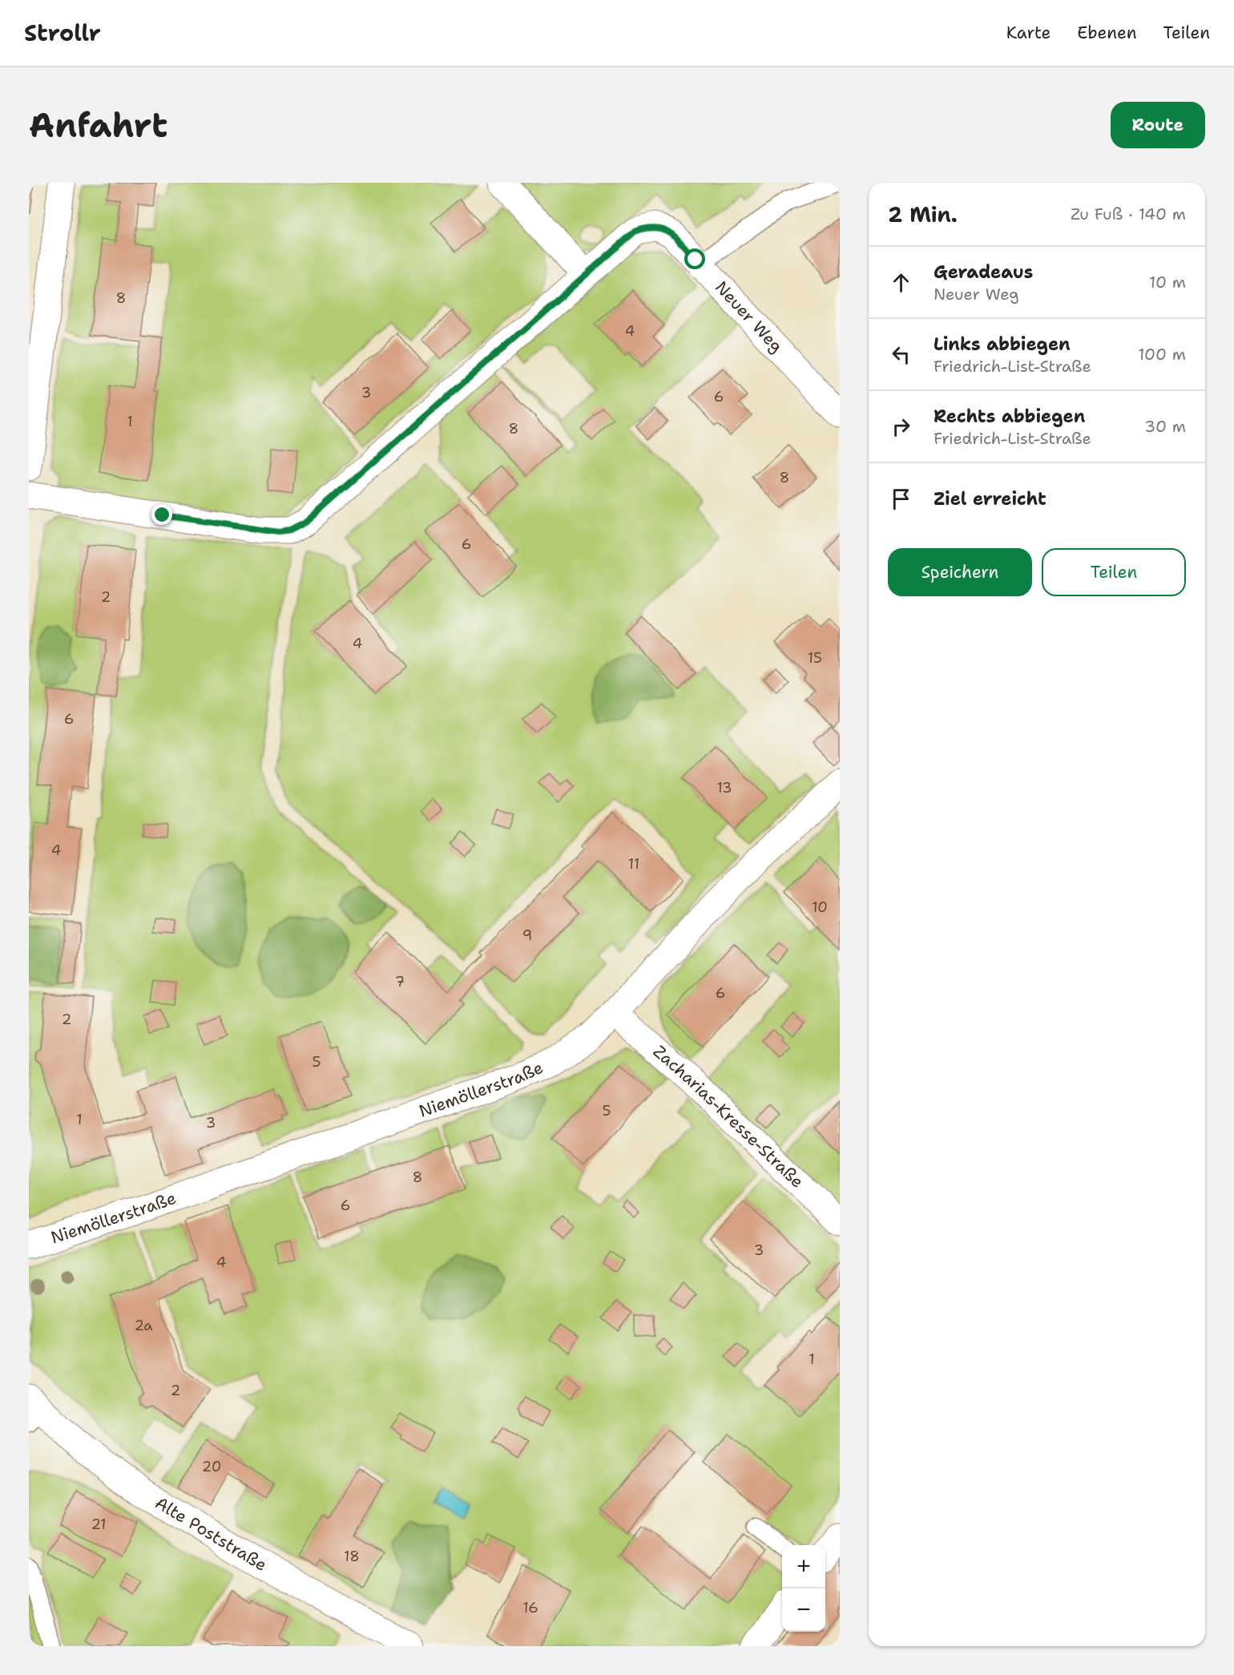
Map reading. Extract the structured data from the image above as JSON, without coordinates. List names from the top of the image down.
{
  "streets": {
    "street": [
      "Neuer Weg",
      "Niemöllerstraße",
      "Zacharias-Kresse-Straße",
      "Alte Poststraße"
    ]
  },
  "crossings": [
    ["Niemöllerstraße", "Zacharias-Kresse-Straße"]
  ],
  "house_numbers": [
    "8",
    "4",
    "3",
    "6",
    "1",
    "8",
    "8",
    "6",
    "2",
    "4",
    "15",
    "6",
    "13",
    "4",
    "11",
    "10",
    "9",
    "7",
    "6",
    "2",
    "5",
    "5",
    "1",
    "3",
    "8",
    "6",
    "3",
    "4",
    "2a",
    "1",
    "2",
    "20",
    "21",
    "18",
    "16"
  ],
  "page": {
    "header": "Strollr",
    "nav": ["Karte", "Ebenen", "Teilen"],
    "buttons": [
      "Route",
      ["Speichern", "Teilen"]
    ],
    "title": "Anfahrt",
    "heading": ["2 Min.", "Zu Fuß · 140 m"],
    "list": [
      ["Geradeaus", "Neuer Weg", "10 m"],
      ["Links abbiegen", "Friedrich-List-Straße", "100 m"],
      ["Rechts abbiegen", "Friedrich-List-Straße", "30 m"],
      "Ziel erreicht"
    ],
    "map_buttons": ["+", "−"]
  }
}
